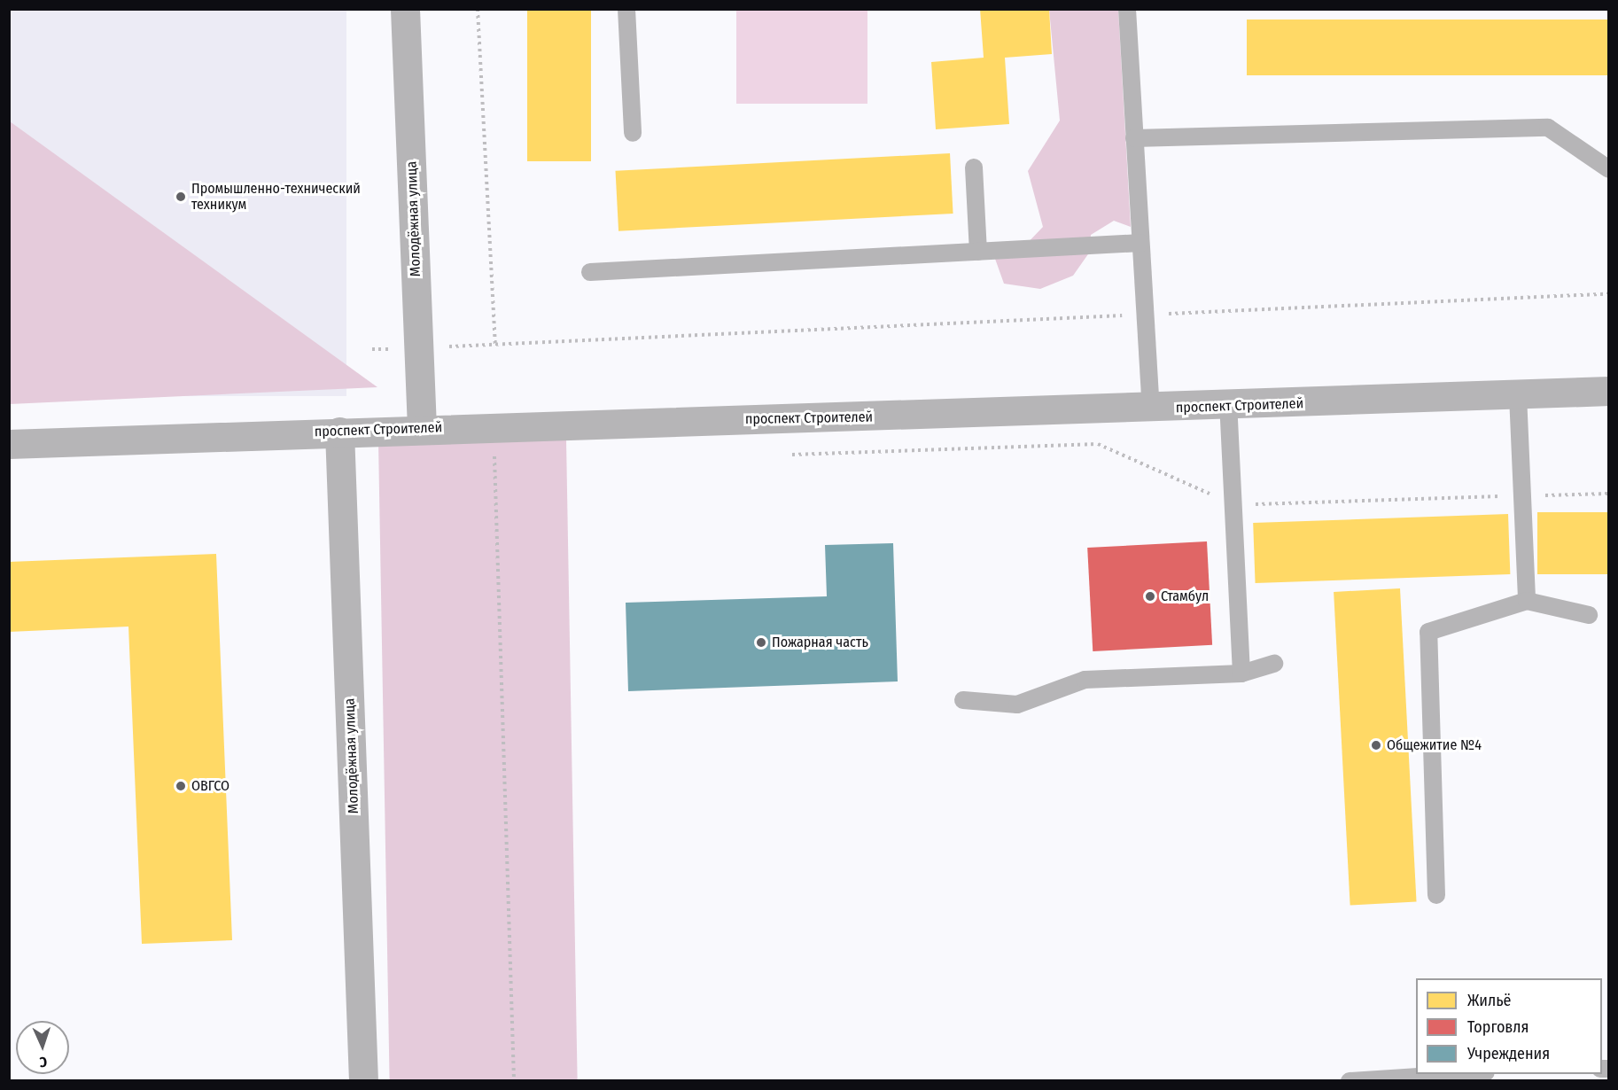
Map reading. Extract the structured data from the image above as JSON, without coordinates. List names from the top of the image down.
{
  "streets": {
    "street": ["Молодёжная улица", "проспект Строителей"]
  },
  "crossings": [
    ["Молодёжная улица", "проспект Строителей"]
  ],
  "places": [
    "Промышленно-технический техникум",
    "Стамбул",
    "Пожарная часть",
    "Общежитие №4",
    "ОВГСО"
  ],
  "legend": ["Жильё", "Торговля", "Учреждения"],
  "north": "bottom"
}
